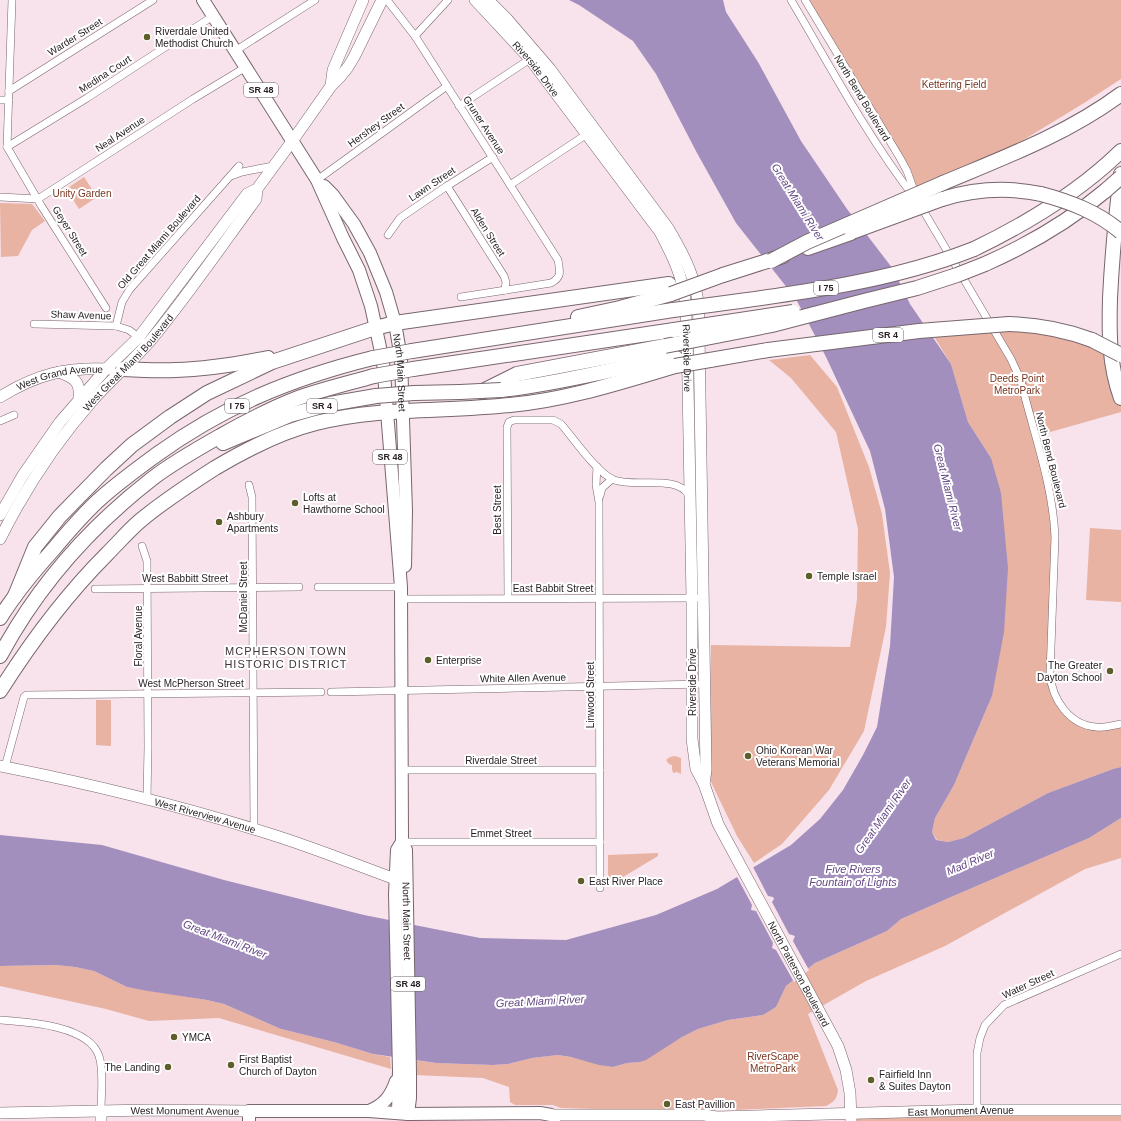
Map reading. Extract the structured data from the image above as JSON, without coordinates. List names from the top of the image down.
{
  "streets": {
    "highway": ["I 75", "SR 4"],
    "main road": [
      "Riverside Drive",
      "SR 48",
      "West Great Miami Boulevard",
      "North Main Street",
      "West Grand Avenue",
      "West Riverview Avenue",
      "North Patterson Boulevard",
      "West Monument Avenue",
      "East Monument Avenue"
    ],
    "street": [
      "Warder Street",
      "Medina Court",
      "North Bend Boulevard",
      "Hershey Street",
      "Gruner Avenue",
      "Neal Avenue",
      "Lawn Street",
      "Geyer Street",
      "Alden Street",
      "Old Great Miami Boulevard",
      "Shaw Avenue",
      "Best Street",
      "West Babbitt Street",
      "East Babbit Street",
      "McDaniel Street",
      "Floral Avenue",
      "White Allen Avenue",
      "West McPherson Street",
      "Linwood Street",
      "Riverdale Street",
      "Emmet Street",
      "Water Street"
    ]
  },
  "crossings": [
    ["Riverside Drive", "East Babbit Street"],
    ["Riverside Drive", "White Allen Avenue"],
    ["Riverside Drive", "North Patterson Boulevard"],
    ["Medina Court", "Geyer Street"],
    ["Medina Court", "North Main Street"],
    ["SR 48", "North Main Street"],
    ["SR 48", "West Monument Avenue"],
    ["SR 48", "East Monument Avenue"],
    ["Hershey Street", "Gruner Avenue"],
    ["Hershey Street", "North Main Street"],
    ["Gruner Avenue", "Lawn Street"],
    ["Gruner Avenue", "Alden Street"],
    ["Neal Avenue", "Geyer Street"],
    ["Neal Avenue", "North Main Street"],
    ["Lawn Street", "Alden Street"],
    ["Old Great Miami Boulevard", "Shaw Avenue"],
    ["Old Great Miami Boulevard", "West Great Miami Boulevard"],
    ["I 75", "SR 4"],
    ["Shaw Avenue", "West Great Miami Boulevard"],
    ["West Great Miami Boulevard", "North Main Street"],
    ["West Great Miami Boulevard", "West Grand Avenue"],
    ["North Main Street", "East Babbit Street"],
    ["North Main Street", "White Allen Avenue"],
    ["North Main Street", "Riverdale Street"],
    ["North Main Street", "West Riverview Avenue"],
    ["North Main Street", "Emmet Street"],
    ["North Main Street", "East Monument Avenue"],
    ["Best Street", "East Babbit Street"],
    ["Best Street", "Linwood Street"],
    ["West Babbitt Street", "McDaniel Street"],
    ["West Babbitt Street", "Floral Avenue"],
    ["East Babbit Street", "Linwood Street"],
    ["McDaniel Street", "West McPherson Street"],
    ["McDaniel Street", "West Riverview Avenue"],
    ["Floral Avenue", "West McPherson Street"],
    ["Floral Avenue", "West Riverview Avenue"],
    ["White Allen Avenue", "Linwood Street"],
    ["West McPherson Street", "West Riverview Avenue"],
    ["Linwood Street", "Riverdale Street"],
    ["Linwood Street", "Emmet Street"],
    ["North Patterson Boulevard", "East Monument Avenue"],
    ["Water Street", "East Monument Avenue"],
    ["West Monument Avenue", "East Monument Avenue"]
  ],
  "districts": ["MCPHERSON TOWN HISTORIC DISTRICT"],
  "water": ["Great Miami River", "Mad River", "Five Rivers Fountain of Lights"],
  "parks": [
    "Kettering Field",
    "Unity Garden",
    "Deeds Point MetroPark",
    "RiverScape MetroPark"
  ],
  "places": [
    "Riverdale United Methodist Church",
    "Lofts at Hawthorne School",
    "Ashbury Apartments",
    "Temple Israel",
    "Enterprise",
    "The Greater Dayton School",
    "Ohio Korean War Veterans Memorial",
    "East River Place",
    "YMCA",
    "First Baptist Church of Dayton",
    "The Landing",
    "Fairfield Inn & Suites Dayton",
    "East Pavillion"
  ]
}
